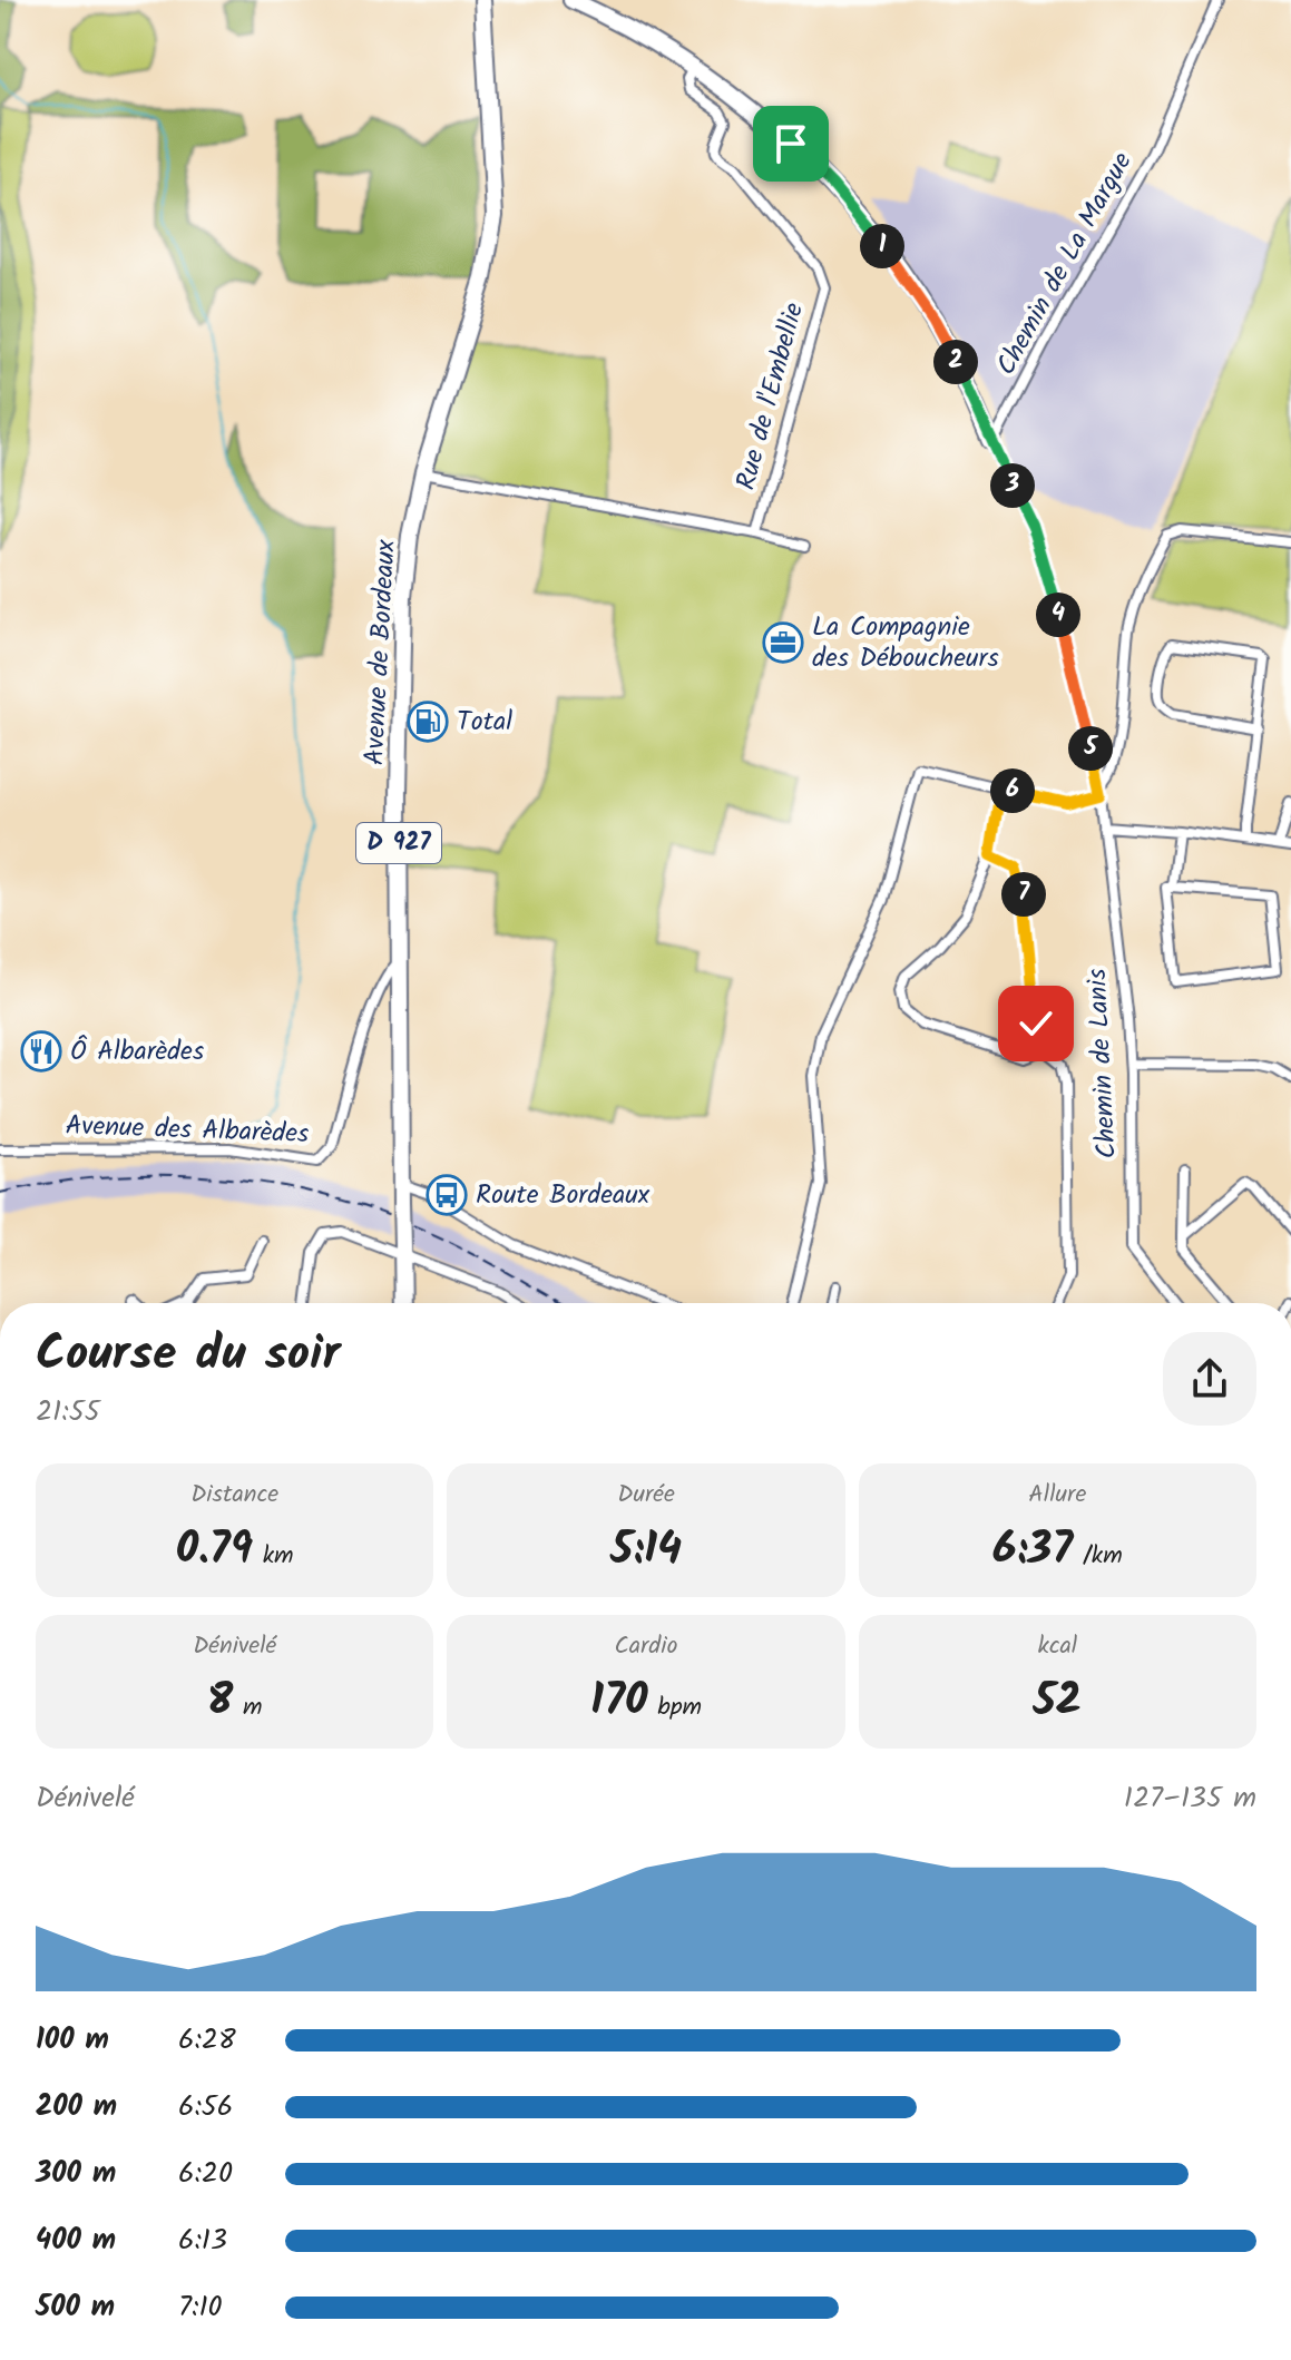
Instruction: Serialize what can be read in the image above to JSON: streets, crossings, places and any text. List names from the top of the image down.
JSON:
{
  "streets": {
    "main road": ["Avenue de Bordeaux", "D 927"],
    "street": [
      "Chemin de La Margue",
      "Rue de l'Embellie",
      "Chemin de Lanis",
      "Avenue des Albarèdes"
    ]
  },
  "crossings": [
    ["Avenue de Bordeaux", "D 927"],
    ["Avenue de Bordeaux", "Avenue des Albarèdes"]
  ],
  "places": {
    "office": ["La Compagnie des Déboucheurs"],
    "fuel station": ["Total"],
    "restaurant": ["Ô Albarèdes"],
    "bus stop": ["Route Bordeaux"]
  },
  "page": {
    "pins": [
      "1",
      "2",
      "3",
      "4",
      "5",
      "6",
      "7"
    ],
    "heading": ["Course du soir", "21:55"],
    "stats": [
      ["Distance", "0.79 km"],
      ["Durée", "5:14"],
      ["Allure", "6:37 /km"],
      ["Dénivelé", "8 m"],
      ["Cardio", "170 bpm"],
      ["kcal", "52"]
    ],
    "chart": ["Dénivelé", "127–135 m"],
    "list": [
      {
        "name": "100 m",
        "note": "6:28"
      },
      {
        "name": "200 m",
        "note": "6:56"
      },
      {
        "name": "300 m",
        "note": "6:20"
      },
      {
        "name": "400 m",
        "note": "6:13"
      },
      {
        "name": "500 m",
        "note": "7:10"
      }
    ]
  }
}
